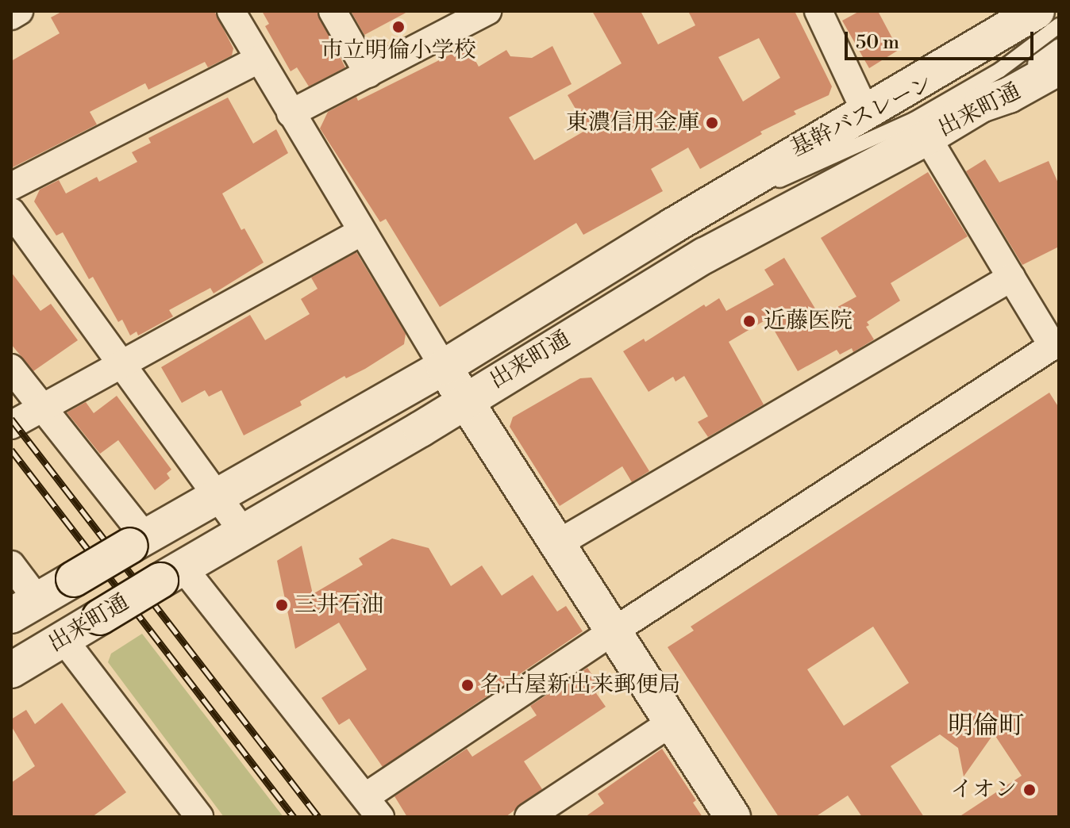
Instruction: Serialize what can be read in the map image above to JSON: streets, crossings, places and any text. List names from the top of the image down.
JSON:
{
  "streets": {
    "main road": ["出来町通"],
    "lane": ["基幹バスレーン"]
  },
  "crossings": [
    ["出来町通", "基幹バスレーン"]
  ],
  "districts": ["明倫町"],
  "places": [
    "市立明倫小学校",
    "東濃信用金庫",
    "近藤医院",
    "三井石油",
    "名古屋新出来郵便局",
    "イオン"
  ],
  "scale_bar": "50 m"
}
